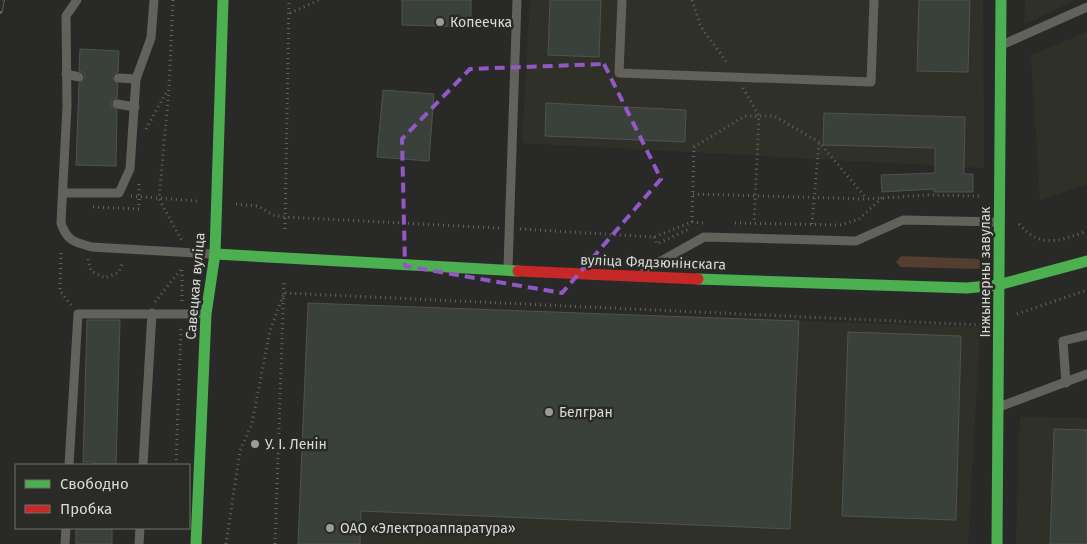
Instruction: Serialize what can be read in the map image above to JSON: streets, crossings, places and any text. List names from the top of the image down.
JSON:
{
  "streets": {
    "main road": ["вуліца Фядзюнінскага", "Інжынерны завулак", "Савецкая вуліца"]
  },
  "crossings": [
    ["вуліца Фядзюнінскага", "Інжынерны завулак"],
    ["вуліца Фядзюнінскага", "Савецкая вуліца"]
  ],
  "places": [
    "Копеечка",
    "Белгран",
    "У. І. Ленін",
    "ОАО «Электроаппаратура»"
  ],
  "legend": ["Свободно", "Пробка"]
}
